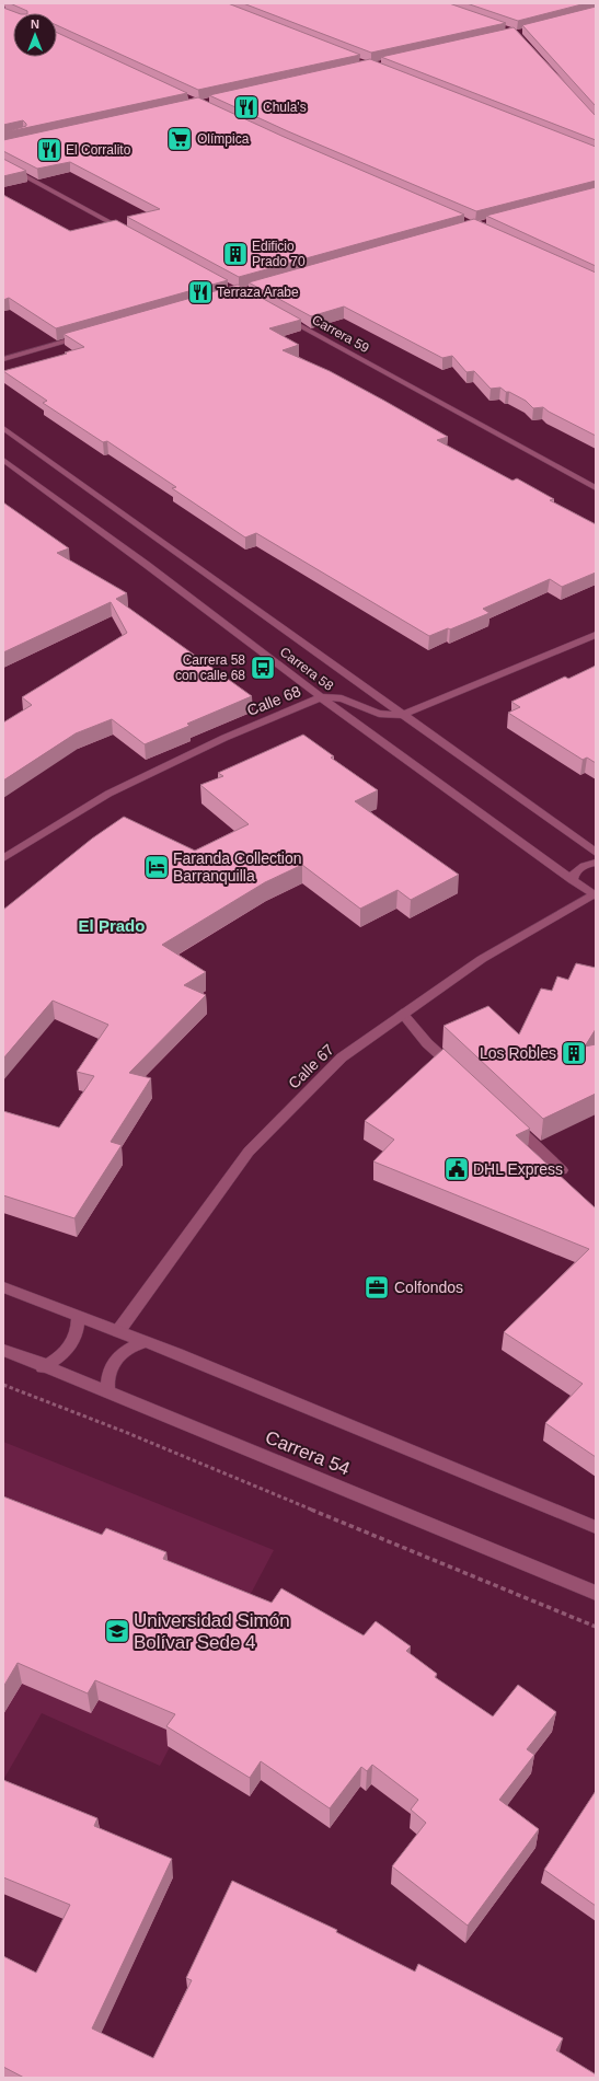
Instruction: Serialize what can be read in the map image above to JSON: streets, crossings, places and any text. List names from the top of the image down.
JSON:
{
  "streets": {
    "street": [
      "Carrera 59",
      "Carrera 58",
      "Calle 68",
      "Calle 67",
      "Carrera 54"
    ]
  },
  "crossings": [
    ["Carrera 58", "Calle 68"],
    ["Carrera 58", "Calle 67"]
  ],
  "districts": ["El Prado"],
  "places": {
    "restaurant": ["Chula's", "El Corralito", "Terraza Arabe"],
    "supermarket": ["Olímpica"],
    "building": ["Edificio Prado 70", "Los Robles"],
    "bus stop": ["Carrera 58 con calle 68"],
    "hotel": ["Faranda Collection Barranquilla"],
    "public building": ["DHL Express"],
    "office": ["Colfondos"],
    "school or university": ["Universidad Simón Bolívar Sede 4"]
  },
  "north": "top"
}
